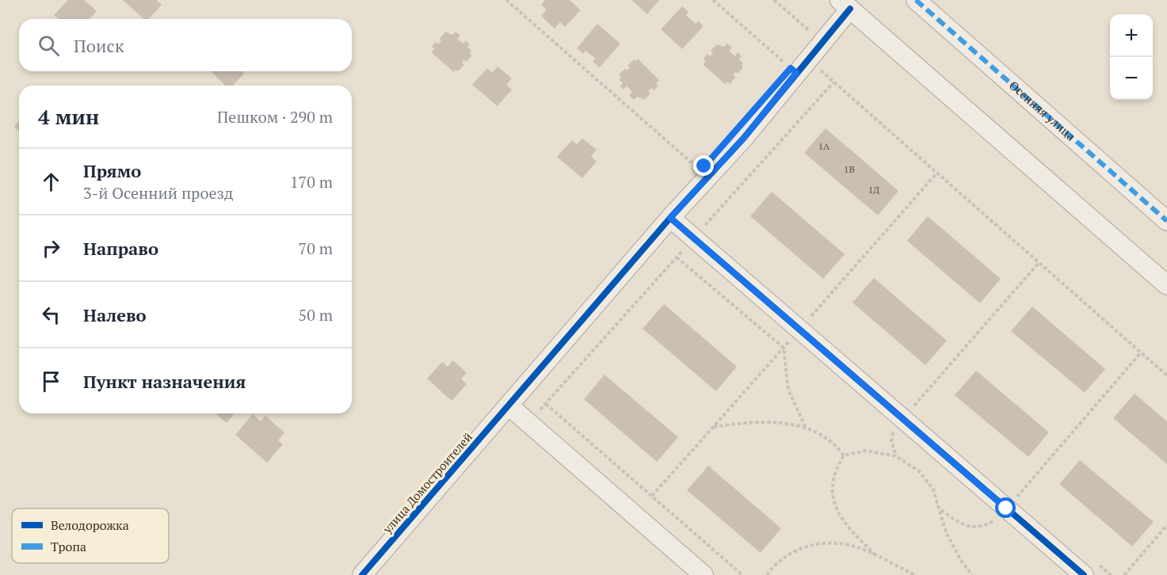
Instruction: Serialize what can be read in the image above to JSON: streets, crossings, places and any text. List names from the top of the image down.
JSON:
{
  "streets": {
    "street": ["Осенняя улица", "улица Домостроителей"]
  },
  "house_numbers": ["1А", "1В", "1Д"],
  "legend": ["Велодорожка", "Тропа"],
  "page": {
    "map_buttons": ["+", "−"],
    "search": "Поиск",
    "heading": ["4 мин", "Пешком · 290 m"],
    "list": [
      ["Прямо", "3-й Осенний проезд", "170 m"],
      ["Направо", "70 m"],
      ["Налево", "50 m"],
      "Пункт назначения"
    ]
  }
}
